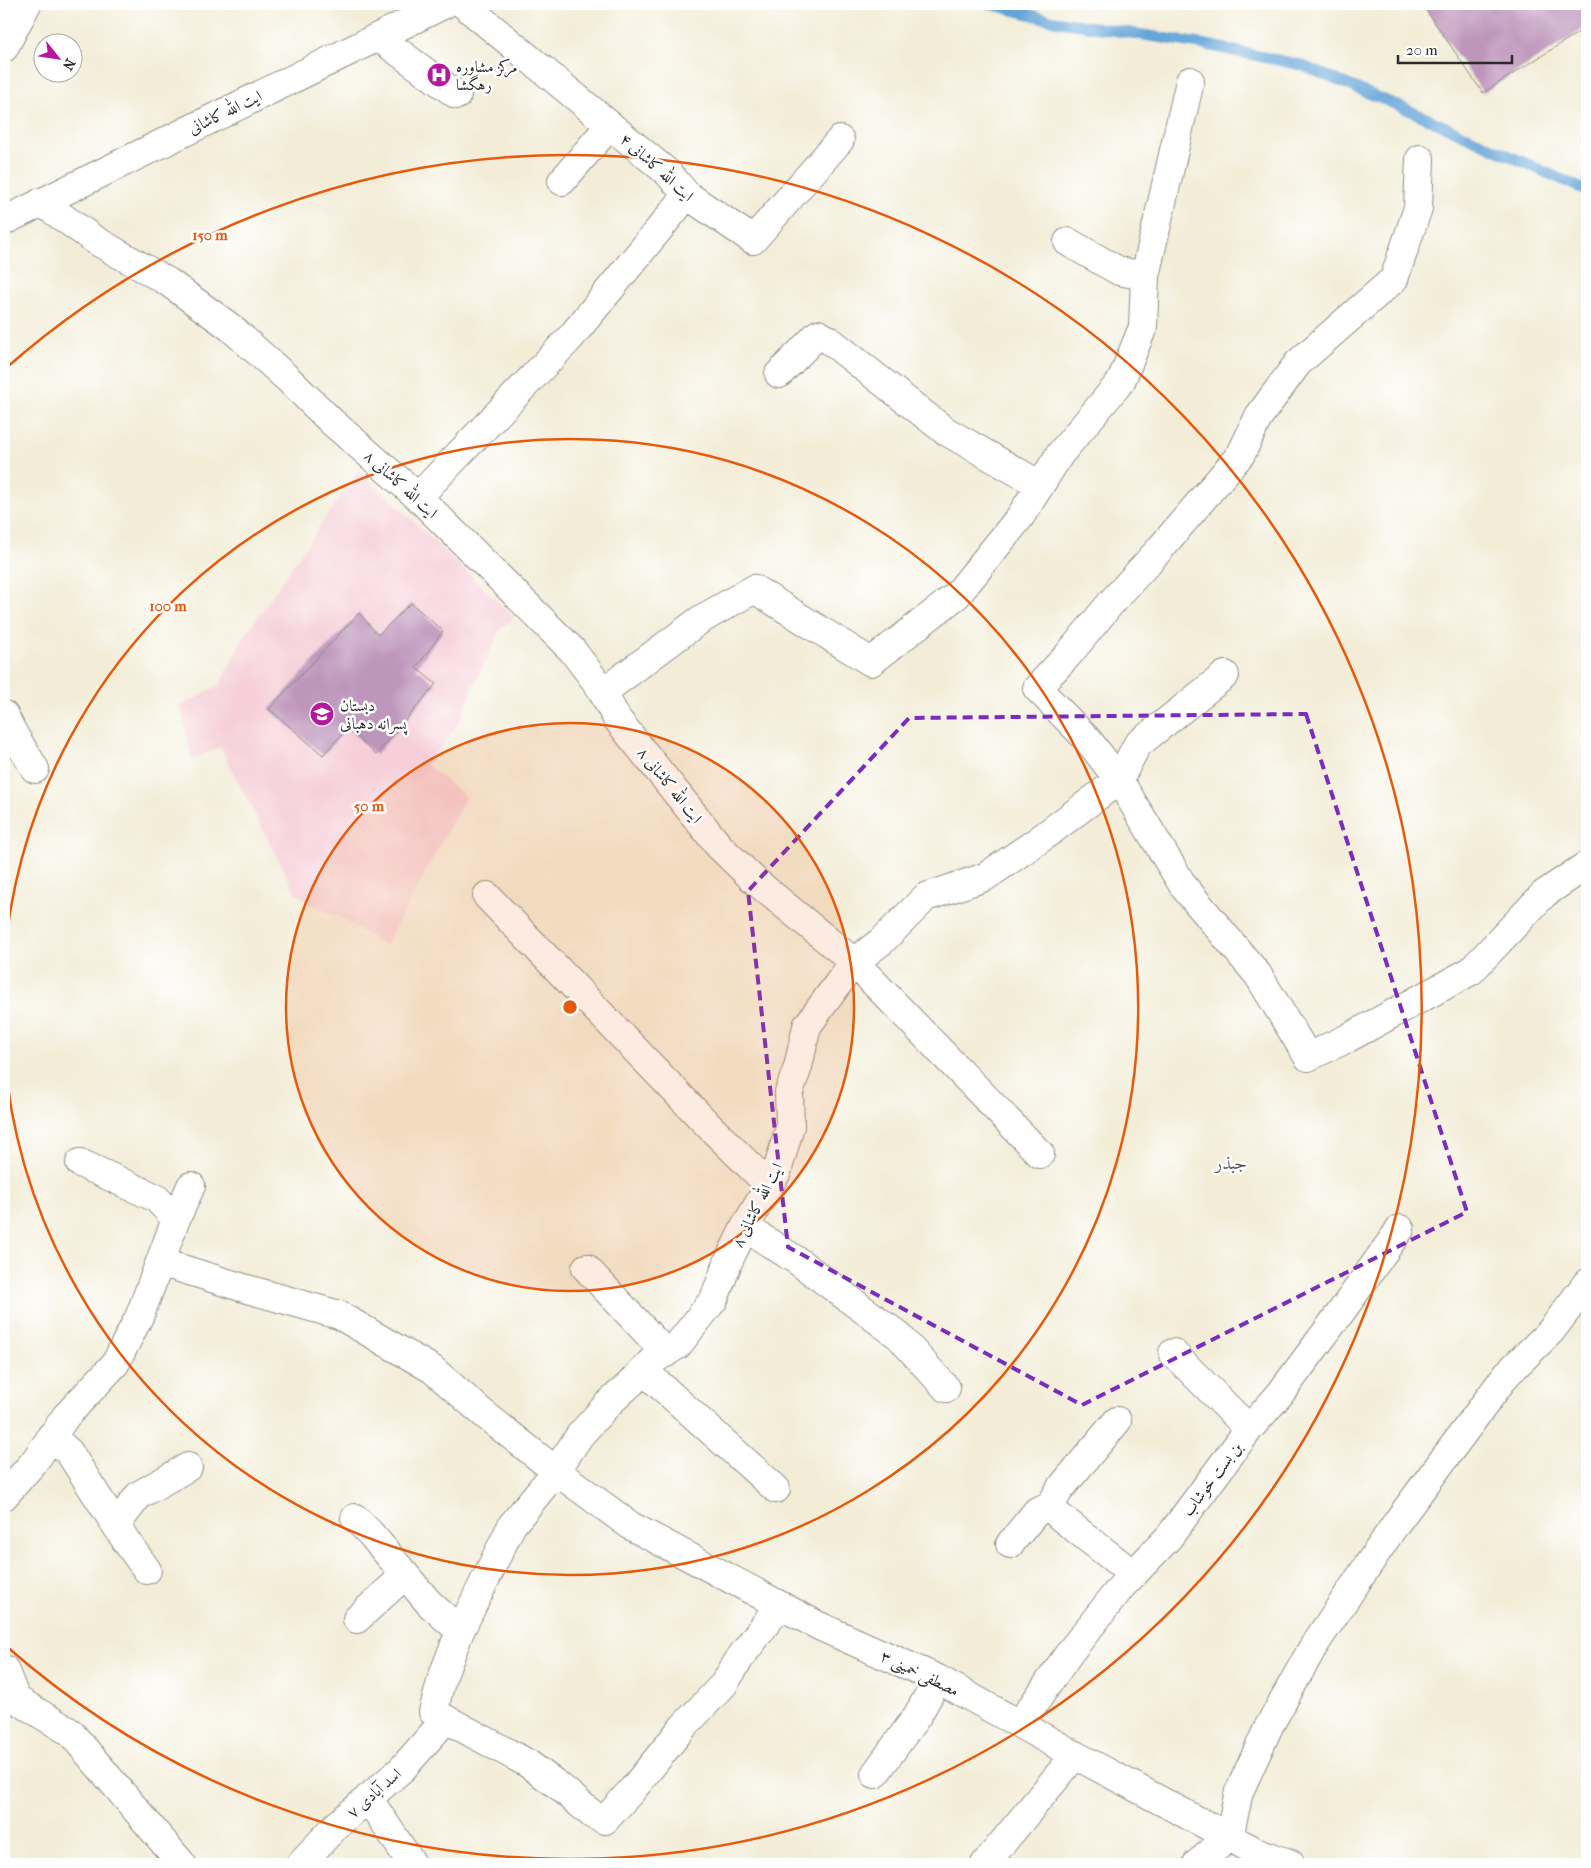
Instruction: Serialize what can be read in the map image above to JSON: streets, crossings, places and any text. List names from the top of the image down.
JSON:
{
  "streets": {
    "street": [
      "ایت الله کاشانی",
      "ایت الله کاشانی ۴",
      "ایت الله کاشانی ۸",
      "بن بست خوشاب",
      "مصطفی خمینی ۳",
      "اسد آبادی ۷"
    ]
  },
  "crossings": [
    ["ایت الله کاشانی", "ایت الله کاشانی ۸"],
    ["ایت الله کاشانی ۸", "مصطفی خمینی ۳"],
    ["ایت الله کاشانی ۸", "اسد آبادی ۷"],
    ["بن بست خوشاب", "مصطفی خمینی ۳"]
  ],
  "districts": ["جبذر"],
  "places": {
    "hospital": ["مرکز مشاوره رهگشا"],
    "school or university": ["دبستان پسرانه دهبانی"]
  },
  "scale_bar": "20 m",
  "north": "bottom right",
  "rings": ["150 m", "100 m", "50 m"]
}
